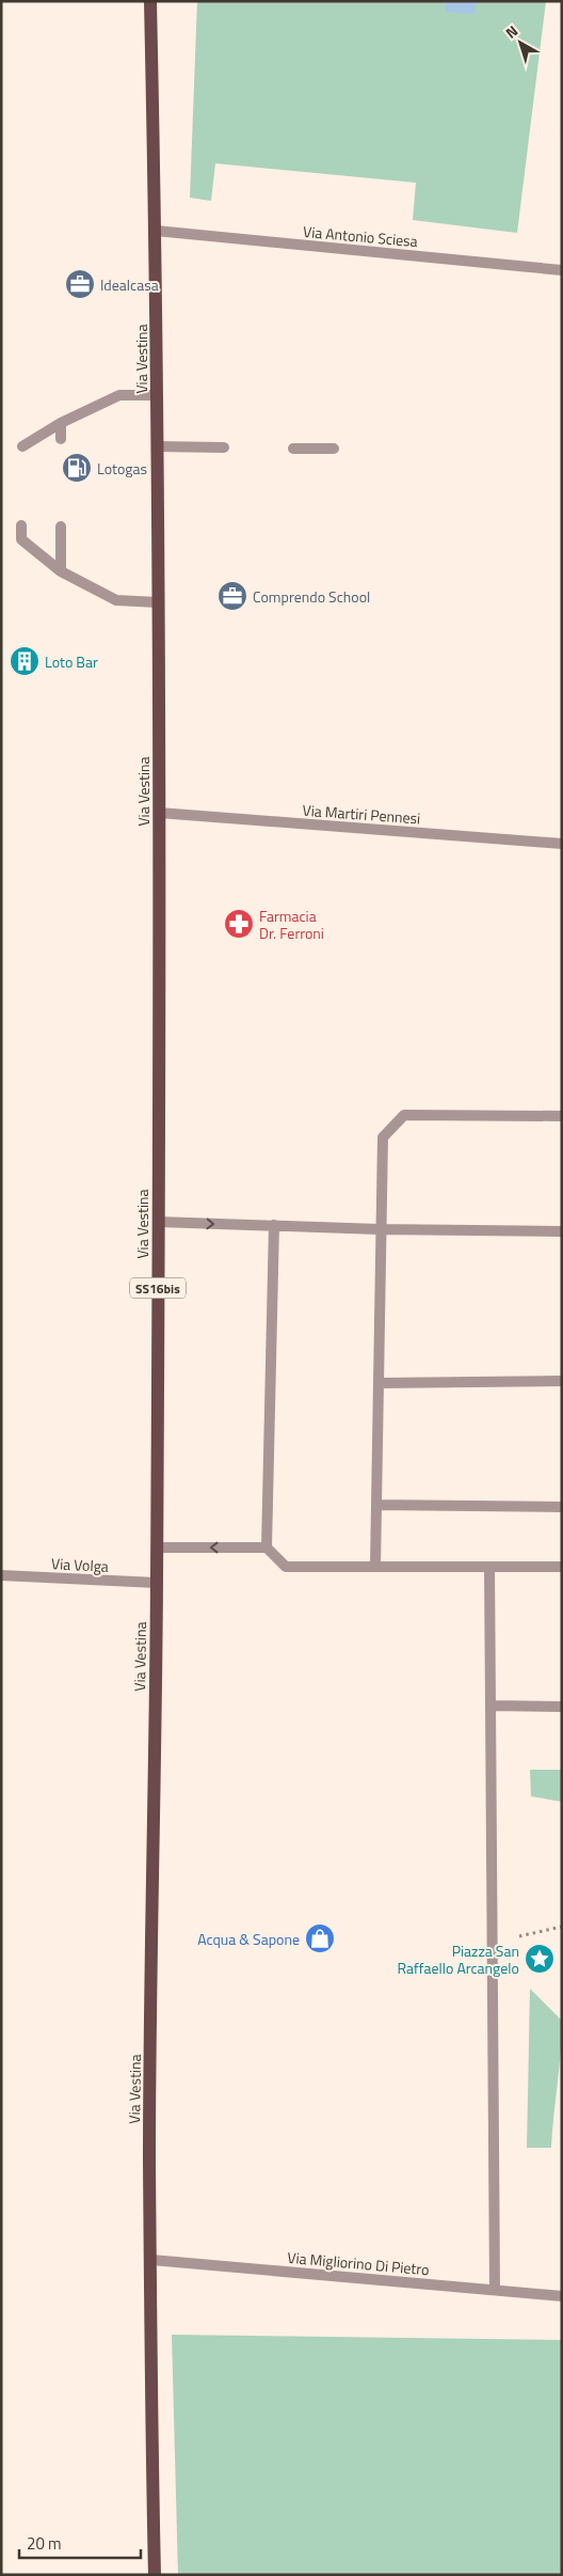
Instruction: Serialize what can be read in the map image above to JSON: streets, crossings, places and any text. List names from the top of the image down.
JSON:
{
  "streets": {
    "main road": ["Via Vestina", "SS16bis"],
    "street": [
      "Via Antonio Sciesa",
      "Via Martiri Pennesi",
      "Via Volga",
      "Via Migliorino Di Pietro"
    ]
  },
  "crossings": [
    ["Via Antonio Sciesa", "Via Vestina"],
    ["Via Vestina", "Via Martiri Pennesi"],
    ["Via Vestina", "Via Volga"],
    ["Via Vestina", "Via Migliorino Di Pietro"]
  ],
  "places": {
    "office": ["Idealcasa", "Comprendo School"],
    "fuel station": ["Lotogas"],
    "building": ["Loto Bar"],
    "pharmacy": ["Farmacia Dr. Ferroni"],
    "shop": ["Acqua & Sapone"],
    "place": ["Piazza San Raffaello Arcangelo"]
  },
  "scale_bar": "20 m",
  "north": "top left"
}
